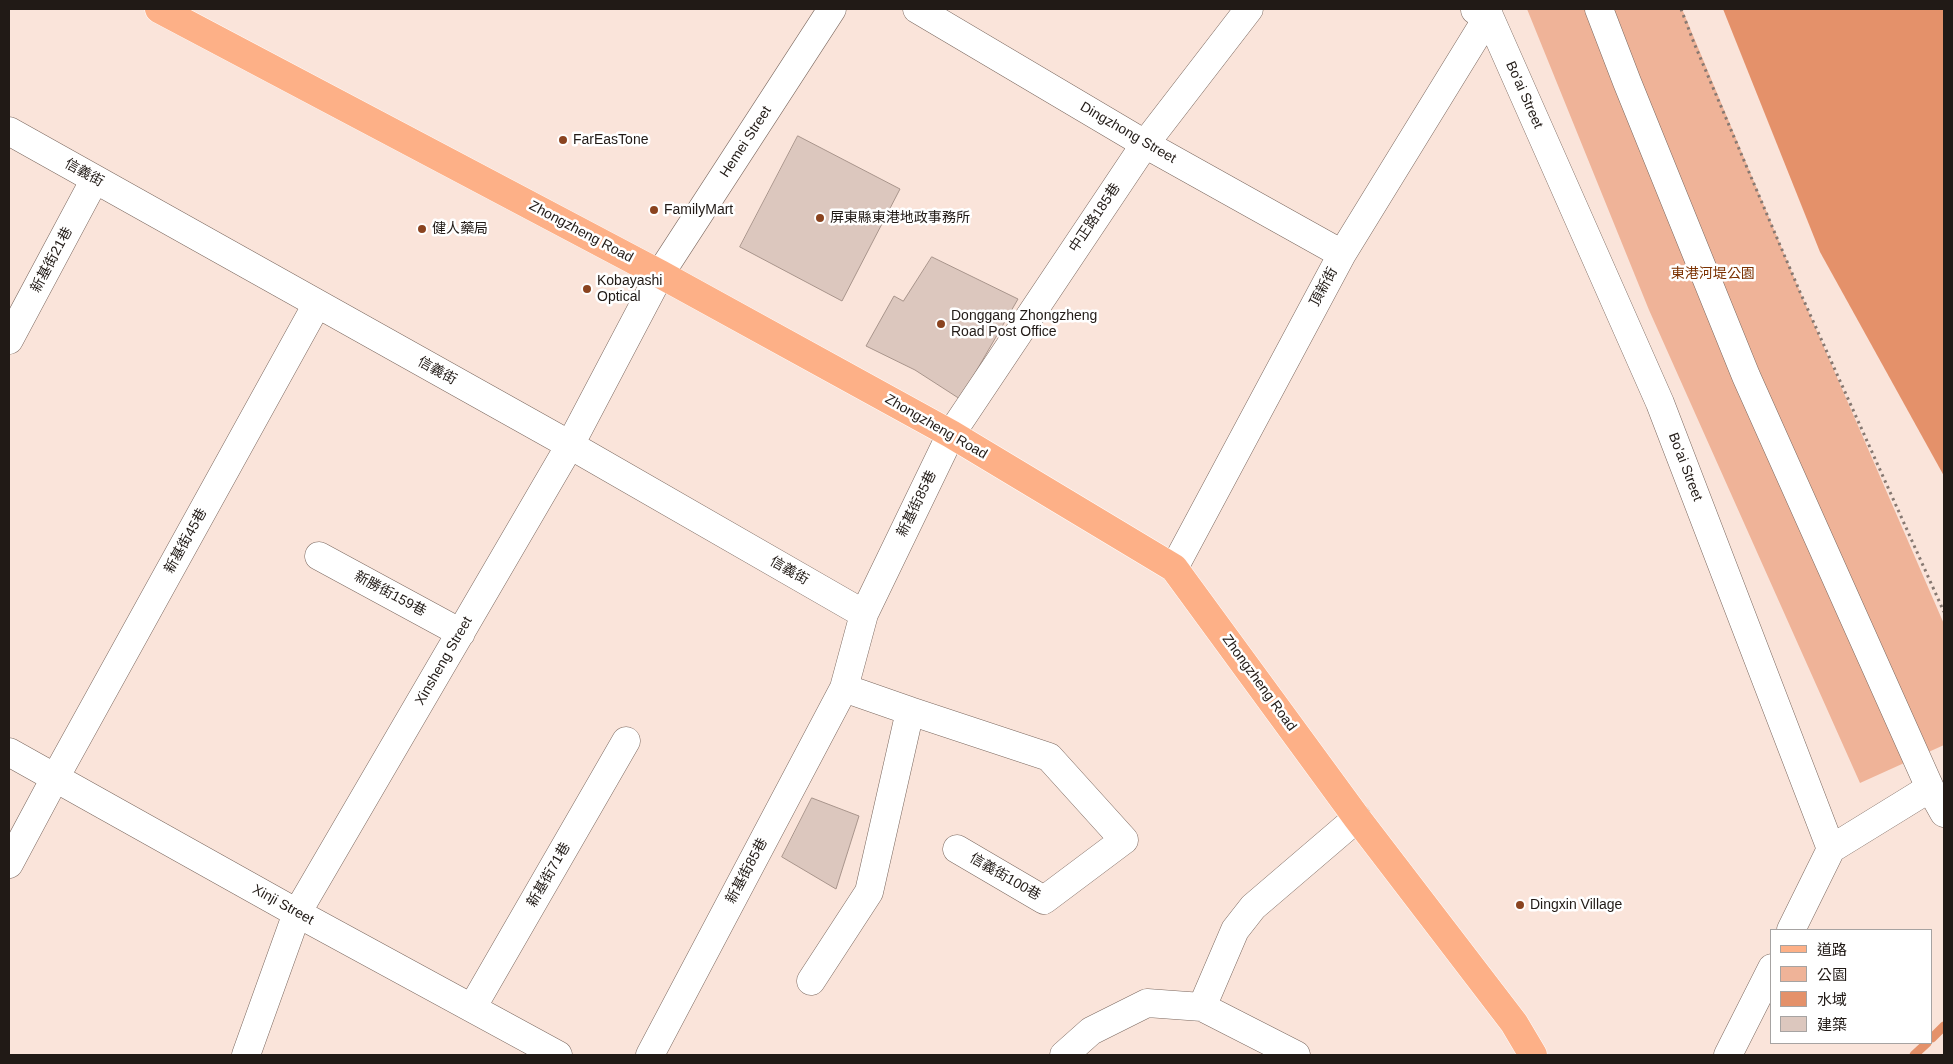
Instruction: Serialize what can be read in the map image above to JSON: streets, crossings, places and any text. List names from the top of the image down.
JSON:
{
  "streets": {
    "main road": ["Zhongzheng Road"],
    "street": [
      "Bo'ai Street",
      "Dingzhong Street",
      "Hemei Street",
      "信義街",
      "中正路185巷",
      "新基街21巷",
      "頂新街",
      "新基街85巷",
      "新基街45巷",
      "新勝街159巷",
      "Xinsheng Street",
      "新基街71巷",
      "信義街100巷",
      "Xinji Street"
    ]
  },
  "crossings": [
    ["Bo'ai Street", "頂新街"],
    ["Dingzhong Street", "中正路185巷"],
    ["Dingzhong Street", "頂新街"],
    ["Hemei Street", "Zhongzheng Road"],
    ["Hemei Street", "Xinsheng Street"],
    ["信義街", "新基街21巷"],
    ["信義街", "新基街85巷"],
    ["信義街", "新基街45巷"],
    ["信義街", "Xinsheng Street"],
    ["中正路185巷", "Zhongzheng Road"],
    ["中正路185巷", "新基街85巷"],
    ["Zhongzheng Road", "頂新街"],
    ["Zhongzheng Road", "新基街85巷"],
    ["Zhongzheng Road", "Xinsheng Street"],
    ["新基街45巷", "Xinji Street"],
    ["新勝街159巷", "Xinsheng Street"],
    ["Xinsheng Street", "Xinji Street"],
    ["新基街71巷", "Xinji Street"]
  ],
  "parks": ["東港河堤公園"],
  "places": [
    "FarEasTone",
    "FamilyMart",
    "屏東縣東港地政事務所",
    "健人藥局",
    "Kobayashi Optical",
    "Donggang Zhongzheng Road Post Office",
    "Dingxin Village"
  ],
  "legend": [
    "道路",
    "公園",
    "水域",
    "建築"
  ]
}
